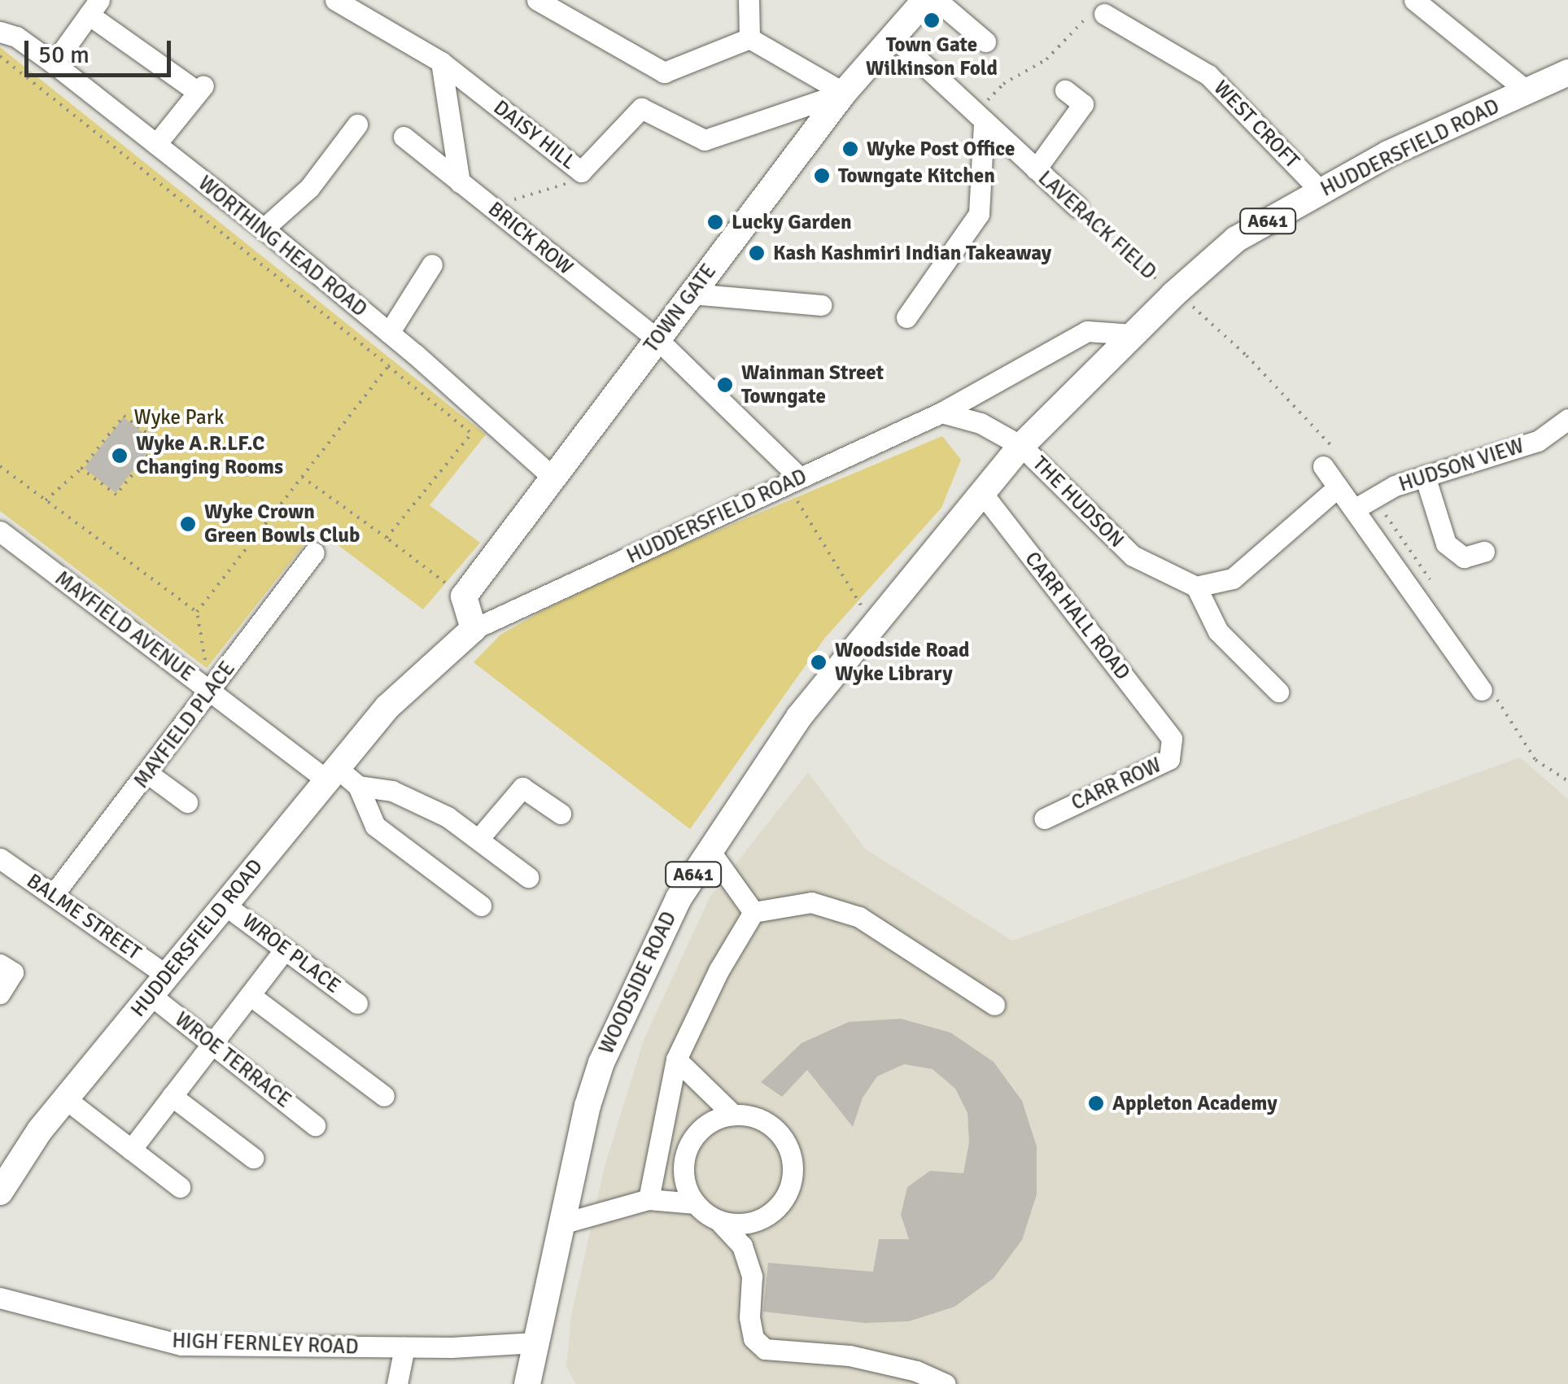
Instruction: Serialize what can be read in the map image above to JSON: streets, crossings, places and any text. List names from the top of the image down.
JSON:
{
  "streets": {
    "main road": [
      "HUDDERSFIELD ROAD",
      "A641",
      "TOWN GATE",
      "WOODSIDE ROAD"
    ],
    "street": [
      "WEST CROFT",
      "DAISY HILL",
      "LAVERACK FIELD",
      "BRICK ROW",
      "WORTHING HEAD ROAD",
      "HUDSON VIEW",
      "THE HUDSON",
      "CARR HALL ROAD",
      "MAYFIELD AVENUE",
      "MAYFIELD PLACE",
      "CARR ROW",
      "BALME STREET",
      "WROE PLACE",
      "WROE TERRACE",
      "HIGH FERNLEY ROAD"
    ]
  },
  "crossings": [
    ["WEST CROFT", "HUDDERSFIELD ROAD"],
    ["DAISY HILL", "TOWN GATE"],
    ["HUDDERSFIELD ROAD", "LAVERACK FIELD"],
    ["HUDDERSFIELD ROAD", "BRICK ROW"],
    ["HUDDERSFIELD ROAD", "THE HUDSON"],
    ["HUDDERSFIELD ROAD", "MAYFIELD AVENUE"],
    ["HUDDERSFIELD ROAD", "BALME STREET"],
    ["HUDDERSFIELD ROAD", "WROE PLACE"],
    ["HUDDERSFIELD ROAD", "WOODSIDE ROAD"],
    ["HUDDERSFIELD ROAD", "WROE TERRACE"],
    ["LAVERACK FIELD", "TOWN GATE"],
    ["BRICK ROW", "TOWN GATE"],
    ["WORTHING HEAD ROAD", "TOWN GATE"],
    ["THE HUDSON", "WOODSIDE ROAD"],
    ["CARR HALL ROAD", "CARR ROW"],
    ["CARR HALL ROAD", "WOODSIDE ROAD"],
    ["MAYFIELD AVENUE", "MAYFIELD PLACE"],
    ["MAYFIELD PLACE", "BALME STREET"],
    ["BALME STREET", "WROE TERRACE"],
    ["WOODSIDE ROAD", "HIGH FERNLEY ROAD"]
  ],
  "parks": ["Wyke Park"],
  "places": [
    "Town Gate Wilkinson Fold",
    "Wyke Post Office",
    "Towngate Kitchen",
    "Lucky Garden",
    "Kash Kashmiri Indian Takeaway",
    "Wainman Street Towngate",
    "Wyke A.R.LF.C Changing Rooms",
    "Wyke Crown Green Bowls Club",
    "Woodside Road Wyke Library",
    "Appleton Academy"
  ],
  "scale_bar": "50 m"
}
